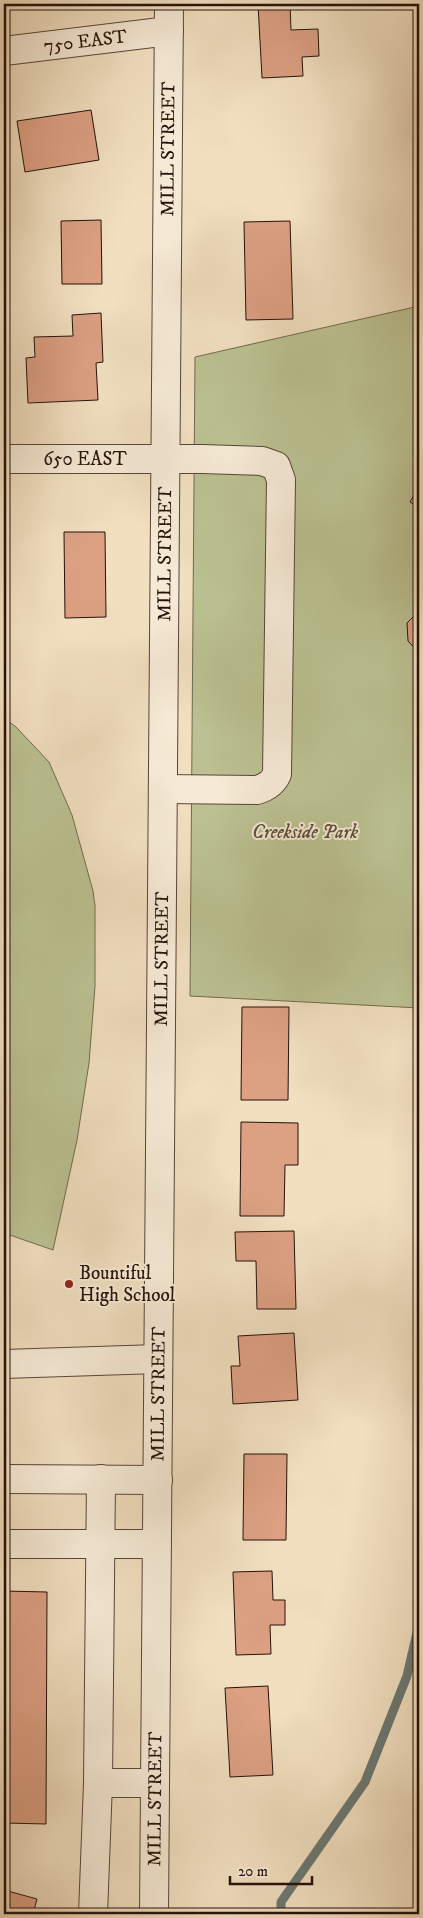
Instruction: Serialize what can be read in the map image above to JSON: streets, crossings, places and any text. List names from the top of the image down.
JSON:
{
  "streets": {
    "street": ["750 EAST", "MILL STREET", "650 EAST"]
  },
  "crossings": [
    ["750 EAST", "MILL STREET"],
    ["MILL STREET", "650 EAST"]
  ],
  "parks": ["Creekside Park"],
  "places": ["Bountiful High School"],
  "scale_bar": "20 m"
}
